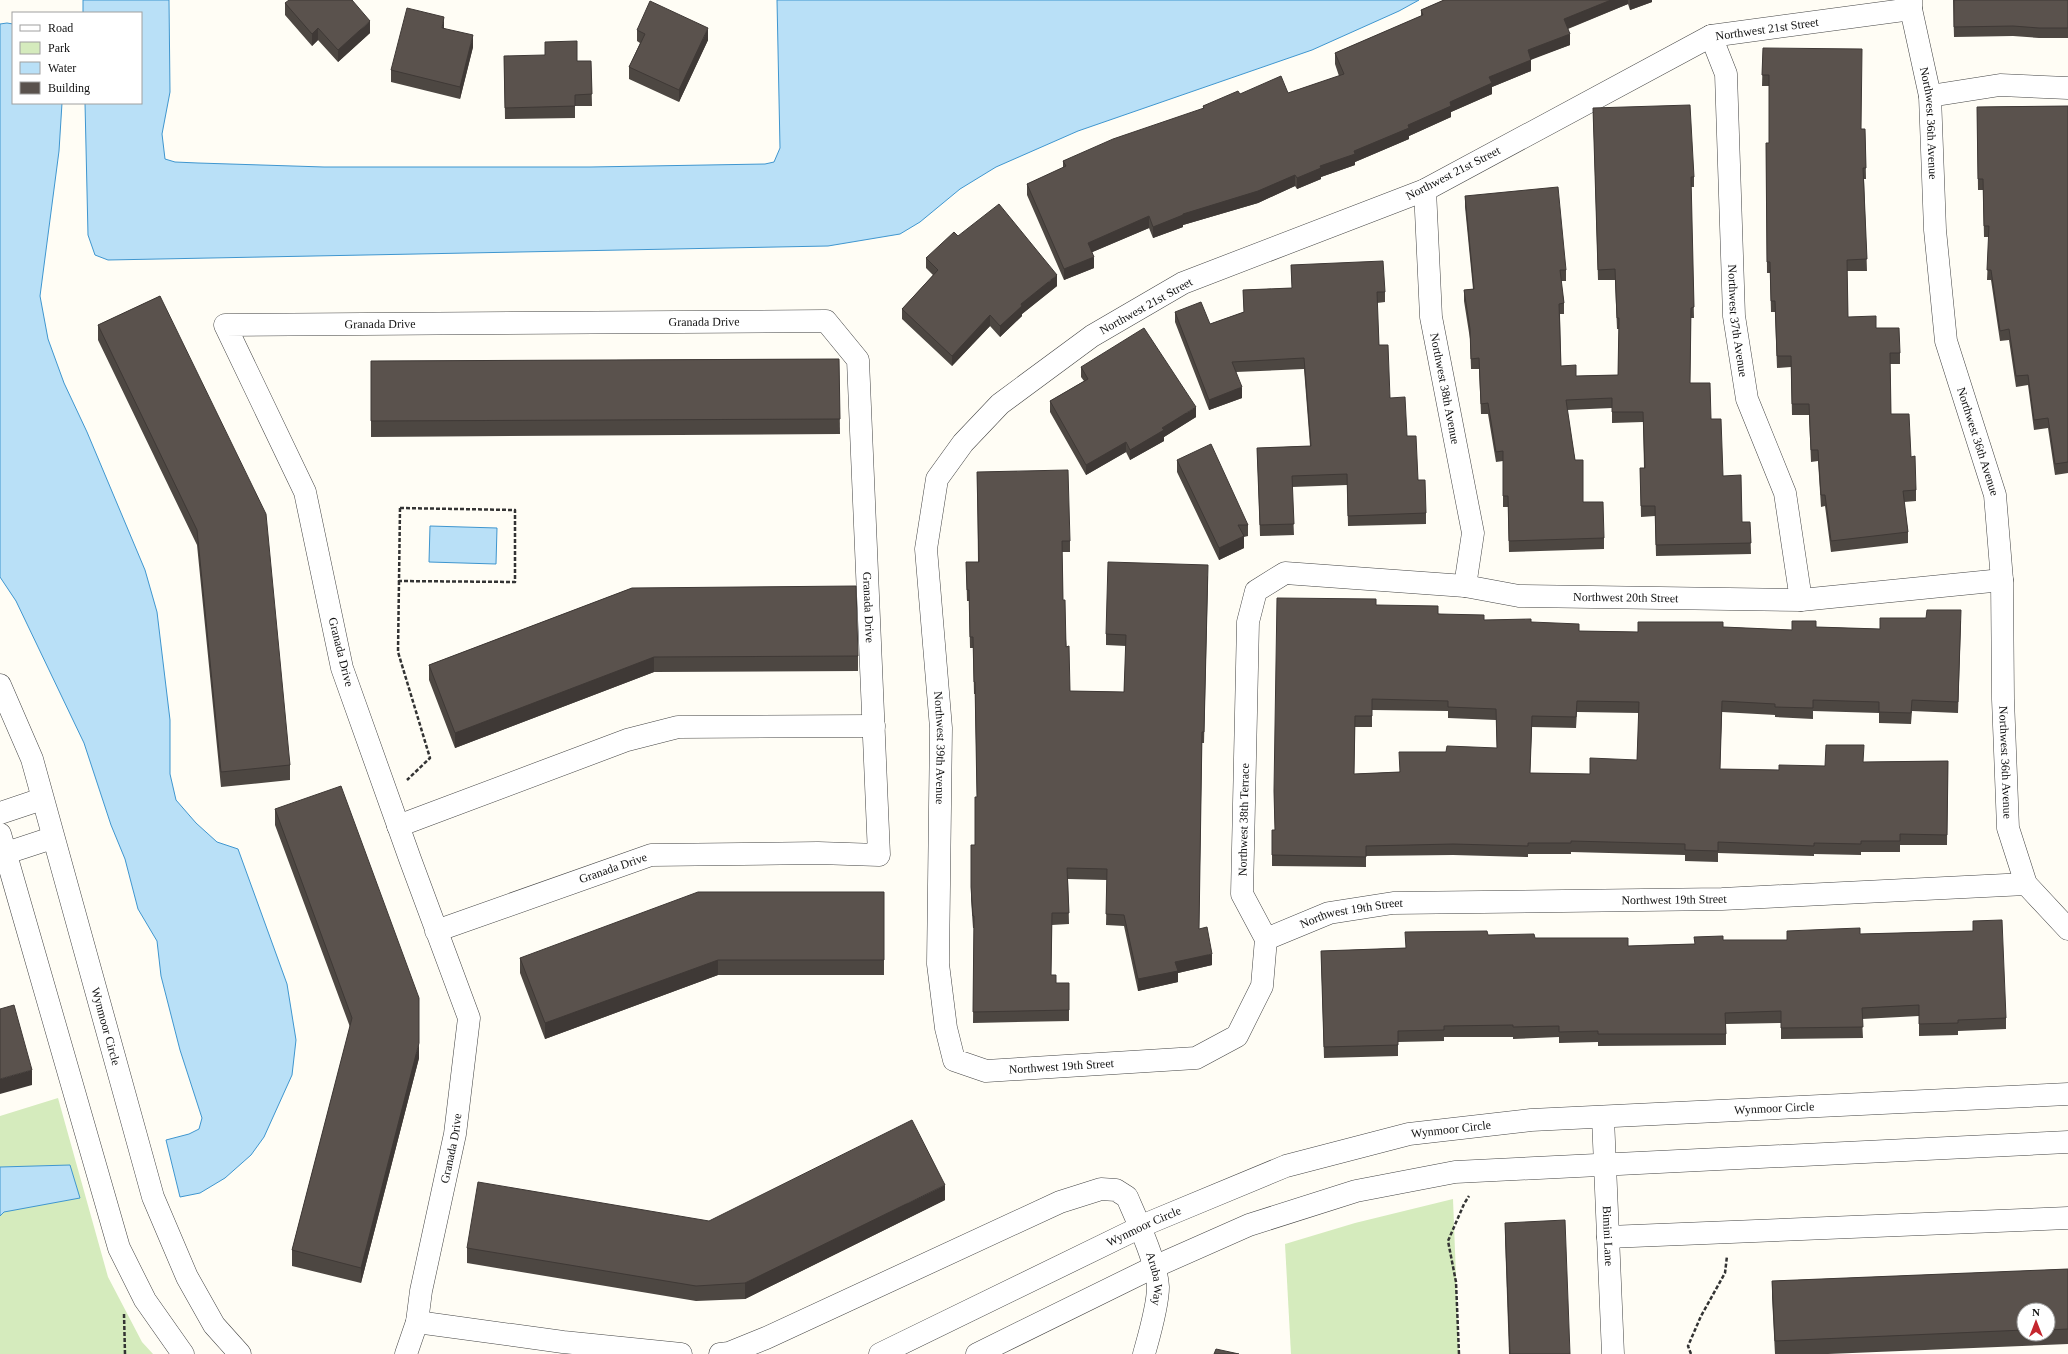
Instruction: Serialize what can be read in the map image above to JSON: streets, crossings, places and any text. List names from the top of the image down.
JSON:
{
  "streets": {
    "street": [
      "Northwest 21st Street",
      "Northwest 36th Avenue",
      "Northwest 37th Avenue",
      "Granada Drive",
      "Northwest 38th Avenue",
      "Northwest 20th Street",
      "Northwest 39th Avenue",
      "Northwest 38th Terrace",
      "Northwest 19th Street",
      "Wynmoor Circle",
      "Bimini Lane",
      "Aruba Way"
    ]
  },
  "crossings": [
    ["Northwest 21st Street", "Northwest 36th Avenue"],
    ["Northwest 21st Street", "Northwest 37th Avenue"],
    ["Northwest 21st Street", "Northwest 38th Avenue"],
    ["Northwest 21st Street", "Northwest 39th Avenue"],
    ["Northwest 36th Avenue", "Northwest 20th Street"],
    ["Northwest 36th Avenue", "Northwest 19th Street"],
    ["Northwest 37th Avenue", "Northwest 20th Street"],
    ["Northwest 38th Avenue", "Northwest 20th Street"],
    ["Northwest 20th Street", "Northwest 38th Terrace"],
    ["Northwest 39th Avenue", "Northwest 19th Street"],
    ["Northwest 38th Terrace", "Northwest 19th Street"],
    ["Wynmoor Circle", "Bimini Lane"],
    ["Wynmoor Circle", "Aruba Way"]
  ],
  "legend": [
    "Road",
    "Park",
    "Water",
    "Building"
  ],
  "north": "top"
}
